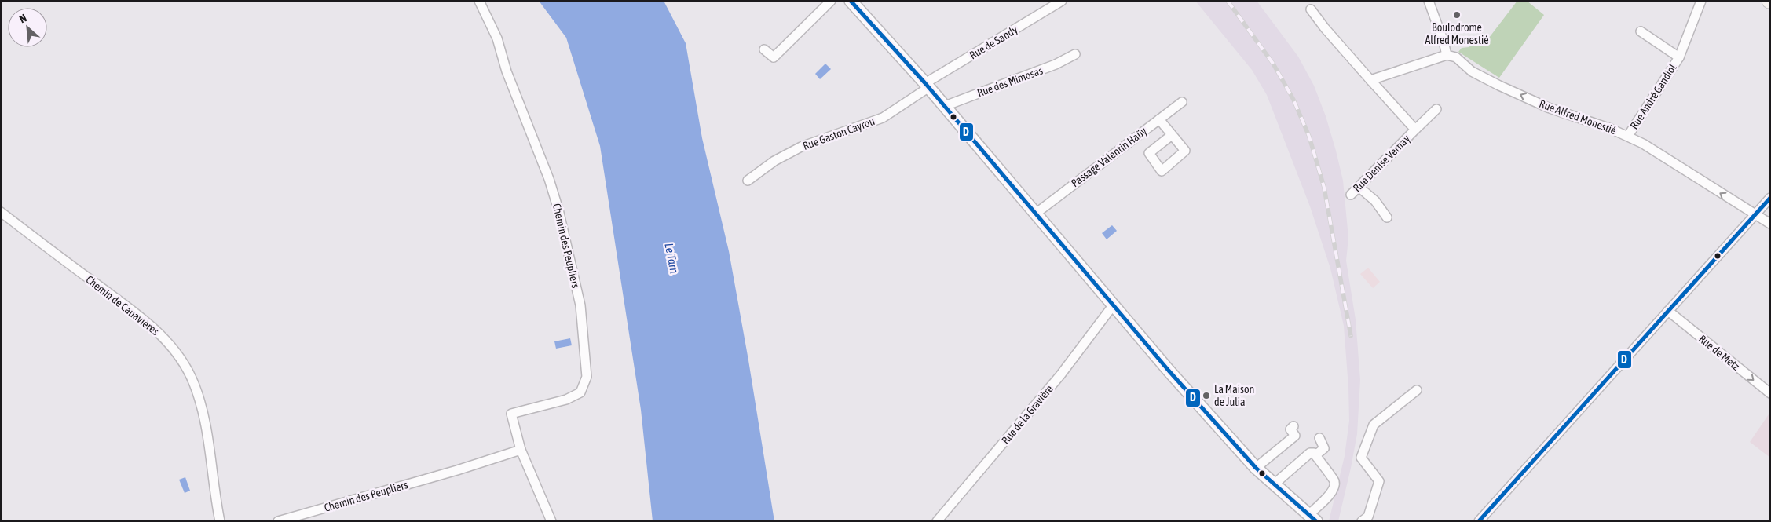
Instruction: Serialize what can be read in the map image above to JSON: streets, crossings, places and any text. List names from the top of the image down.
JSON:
{
  "streets": {
    "street": [
      "Rue de Sandy",
      "Rue des Mimosas",
      "Rue André Gandiol",
      "Rue Alfred Monestié",
      "Rue Gaston Cayrou",
      "Passage Valentin Haüy",
      "Rue Denise Vernay",
      "Chemin des Peupliers",
      "Chemin de Canavières",
      "Rue de Metz",
      "Rue de la Gravière"
    ]
  },
  "crossings": [
    ["Rue de Sandy", "Rue Gaston Cayrou"],
    ["Rue André Gandiol", "Rue Alfred Monestié"]
  ],
  "one_way": ["Rue Alfred Monestié", "Rue de Metz"],
  "water": ["Le Tarn"],
  "places": ["Boulodrome Alfred Monestié", "La Maison de Julia"],
  "lines": ["transit line D"],
  "north": "top left"
}
